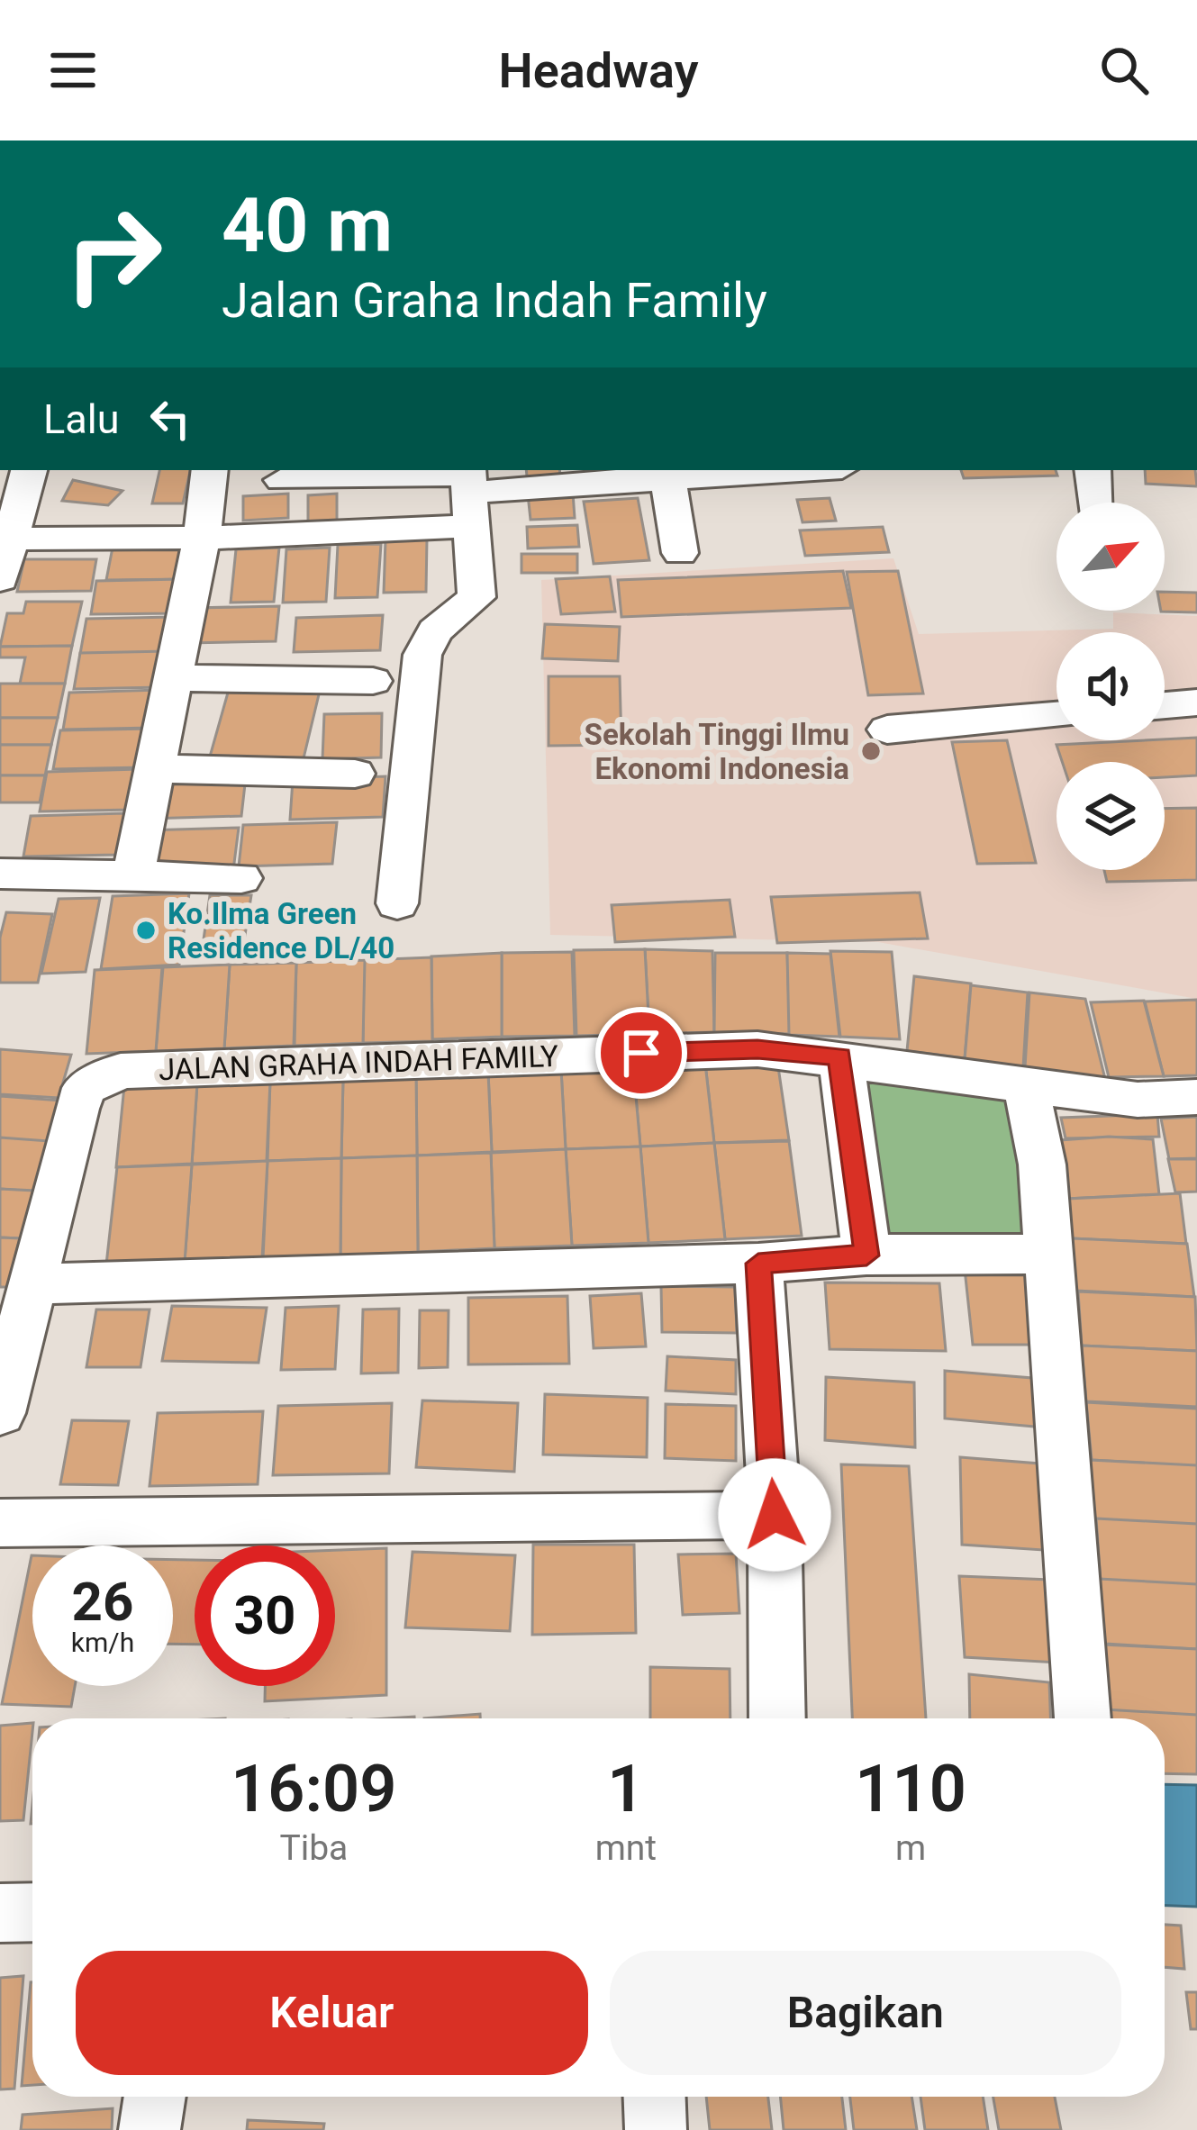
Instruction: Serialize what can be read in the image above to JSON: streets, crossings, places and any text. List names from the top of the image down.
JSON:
{
  "streets": {
    "street": ["JALAN GRAHA INDAH FAMILY"]
  },
  "places": ["Sekolah Tinggi Ilmu Ekonomi Indonesia", "Ko.Ilma Green Residence DL/40"],
  "north": "top right",
  "page": {
    "header": "Headway",
    "turn": ["40 m", "Jalan Graha Indah Family"],
    "then": "Lalu",
    "speed": "26 km/h",
    "limit": "30",
    "eta": [
      "16:09",
      "Tiba",
      "1",
      "mnt",
      "110",
      "m"
    ],
    "buttons": ["Keluar", "Bagikan"]
  }
}
